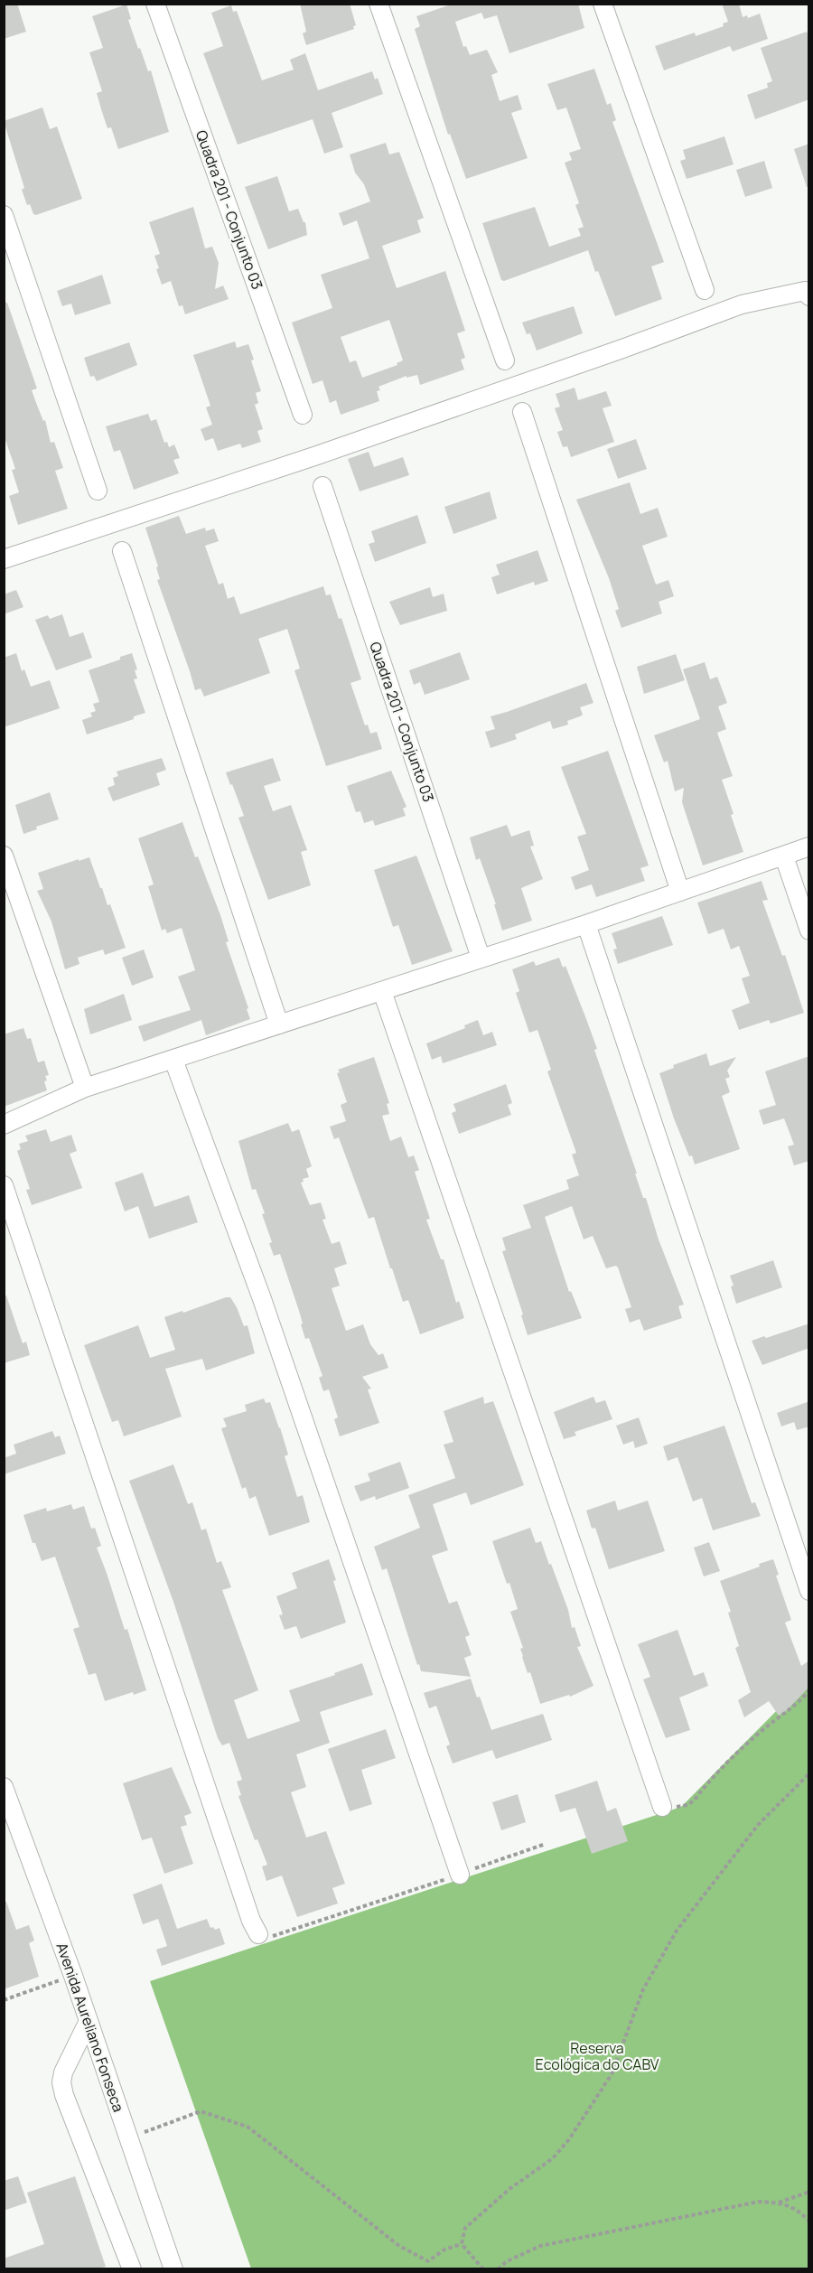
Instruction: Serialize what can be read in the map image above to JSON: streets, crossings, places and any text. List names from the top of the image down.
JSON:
{
  "streets": {
    "street": ["Quadra 201 - Conjunto 03", "Avenida Aureliano Fonseca"]
  },
  "parks": ["Reserva Ecológica do CABV"]
}
